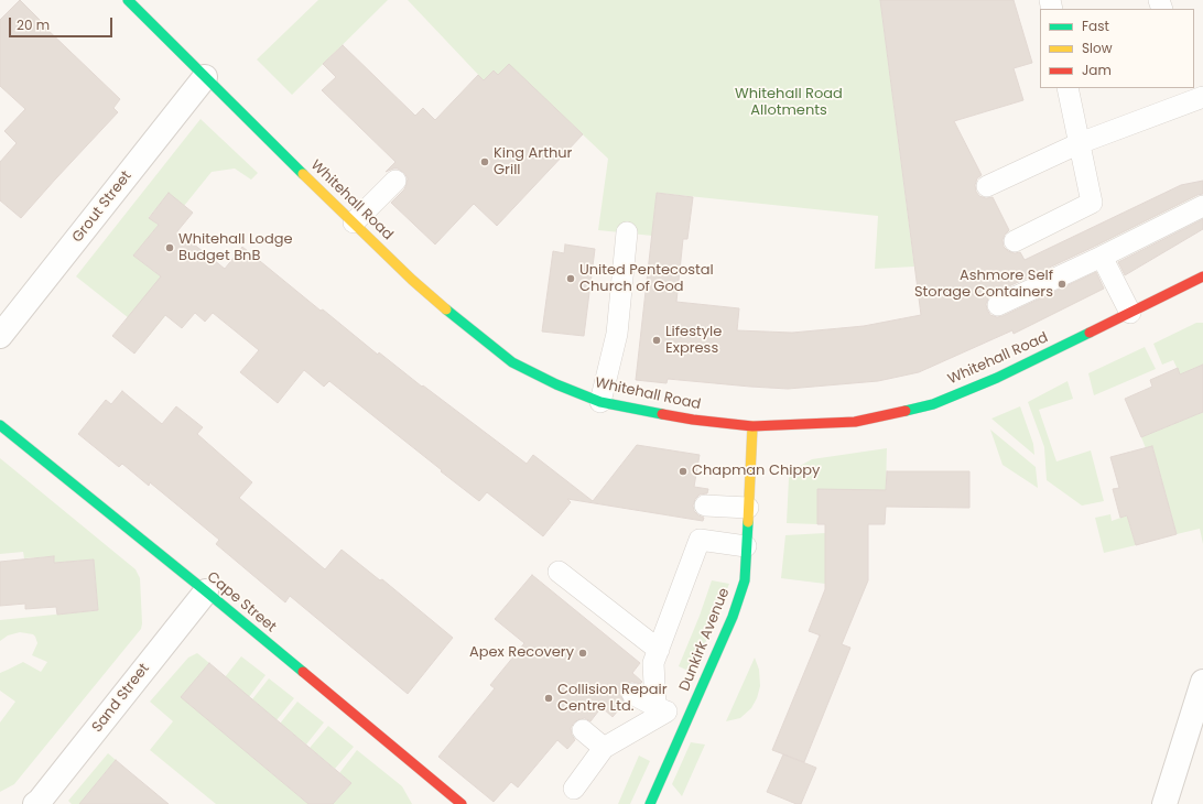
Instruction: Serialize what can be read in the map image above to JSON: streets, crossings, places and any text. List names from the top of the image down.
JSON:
{
  "streets": {
    "main road": ["Whitehall Road", "Cape Street", "Dunkirk Avenue"],
    "street": ["Grout Street", "Sand Street"]
  },
  "crossings": [
    ["Whitehall Road", "Grout Street"],
    ["Whitehall Road", "Dunkirk Avenue"],
    ["Cape Street", "Sand Street"]
  ],
  "parks": ["Whitehall Road Allotments"],
  "places": [
    "King Arthur Grill",
    "Whitehall Lodge Budget BnB",
    "United Pentecostal Church of God",
    "Ashmore Self Storage Containers",
    "Lifestyle Express",
    "Chapman Chippy",
    "Apex Recovery",
    "Collision Repair Centre Ltd."
  ],
  "legend": ["Fast", "Slow", "Jam"],
  "scale_bar": "20 m"
}
